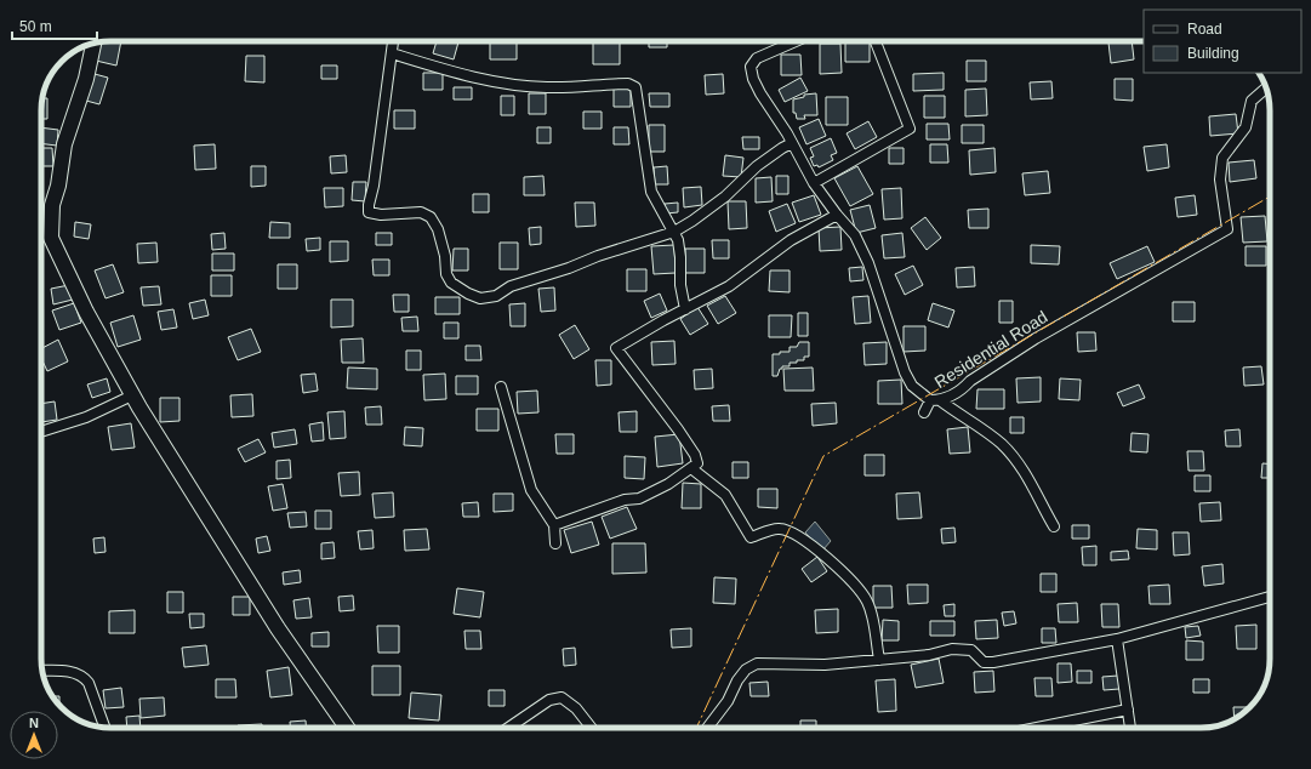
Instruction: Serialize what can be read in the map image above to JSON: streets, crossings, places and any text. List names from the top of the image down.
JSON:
{
  "streets": {
    "street": ["Residential Road"]
  },
  "legend": ["Road", "Building"],
  "scale_bar": "50 m",
  "north": "top"
}
